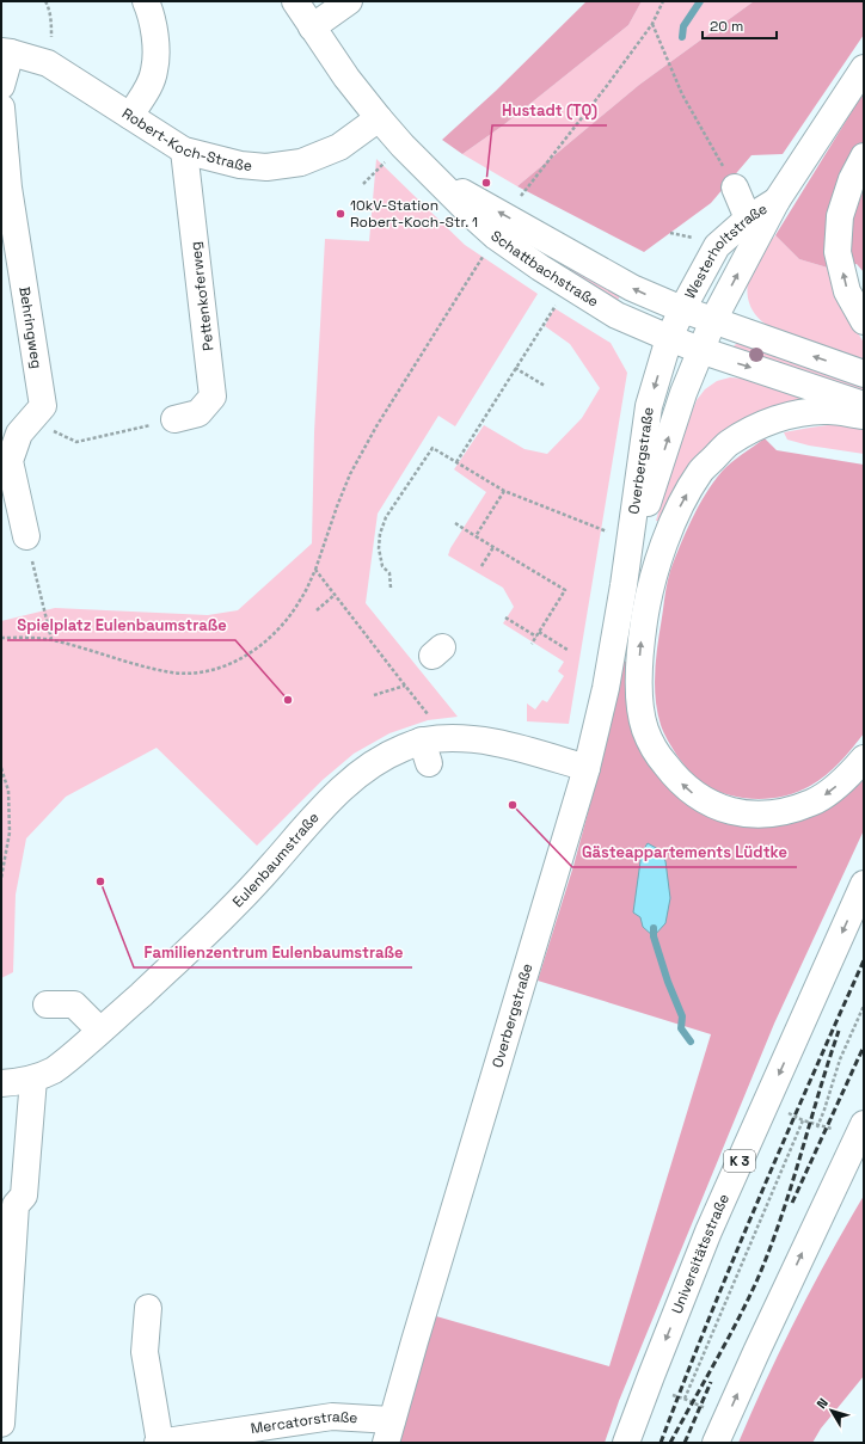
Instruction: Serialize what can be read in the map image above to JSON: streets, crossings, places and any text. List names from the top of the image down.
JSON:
{
  "streets": {
    "main road": [
      "Robert-Koch-Straße",
      "Westerholtstraße",
      "Schattbachstraße",
      "Pettenkoferweg",
      "Behringweg",
      "Overbergstraße",
      "Eulenbaumstraße",
      "K 3",
      "Universitätsstraße",
      "Mercatorstraße"
    ]
  },
  "crossings": [
    ["Robert-Koch-Straße", "Schattbachstraße"],
    ["Robert-Koch-Straße", "Pettenkoferweg"],
    ["Westerholtstraße", "Schattbachstraße"],
    ["Schattbachstraße", "Overbergstraße"],
    ["Overbergstraße", "Eulenbaumstraße"],
    ["Overbergstraße", "Mercatorstraße"]
  ],
  "places": [
    "Hustadt (TQ)",
    "10kV-Station Robert-Koch-Str. 1",
    "Spielplatz Eulenbaumstraße",
    "Gästeappartements Lüdtke",
    "Familienzentrum Eulenbaumstraße"
  ],
  "scale_bar": "20 m",
  "north": "top left"
}
